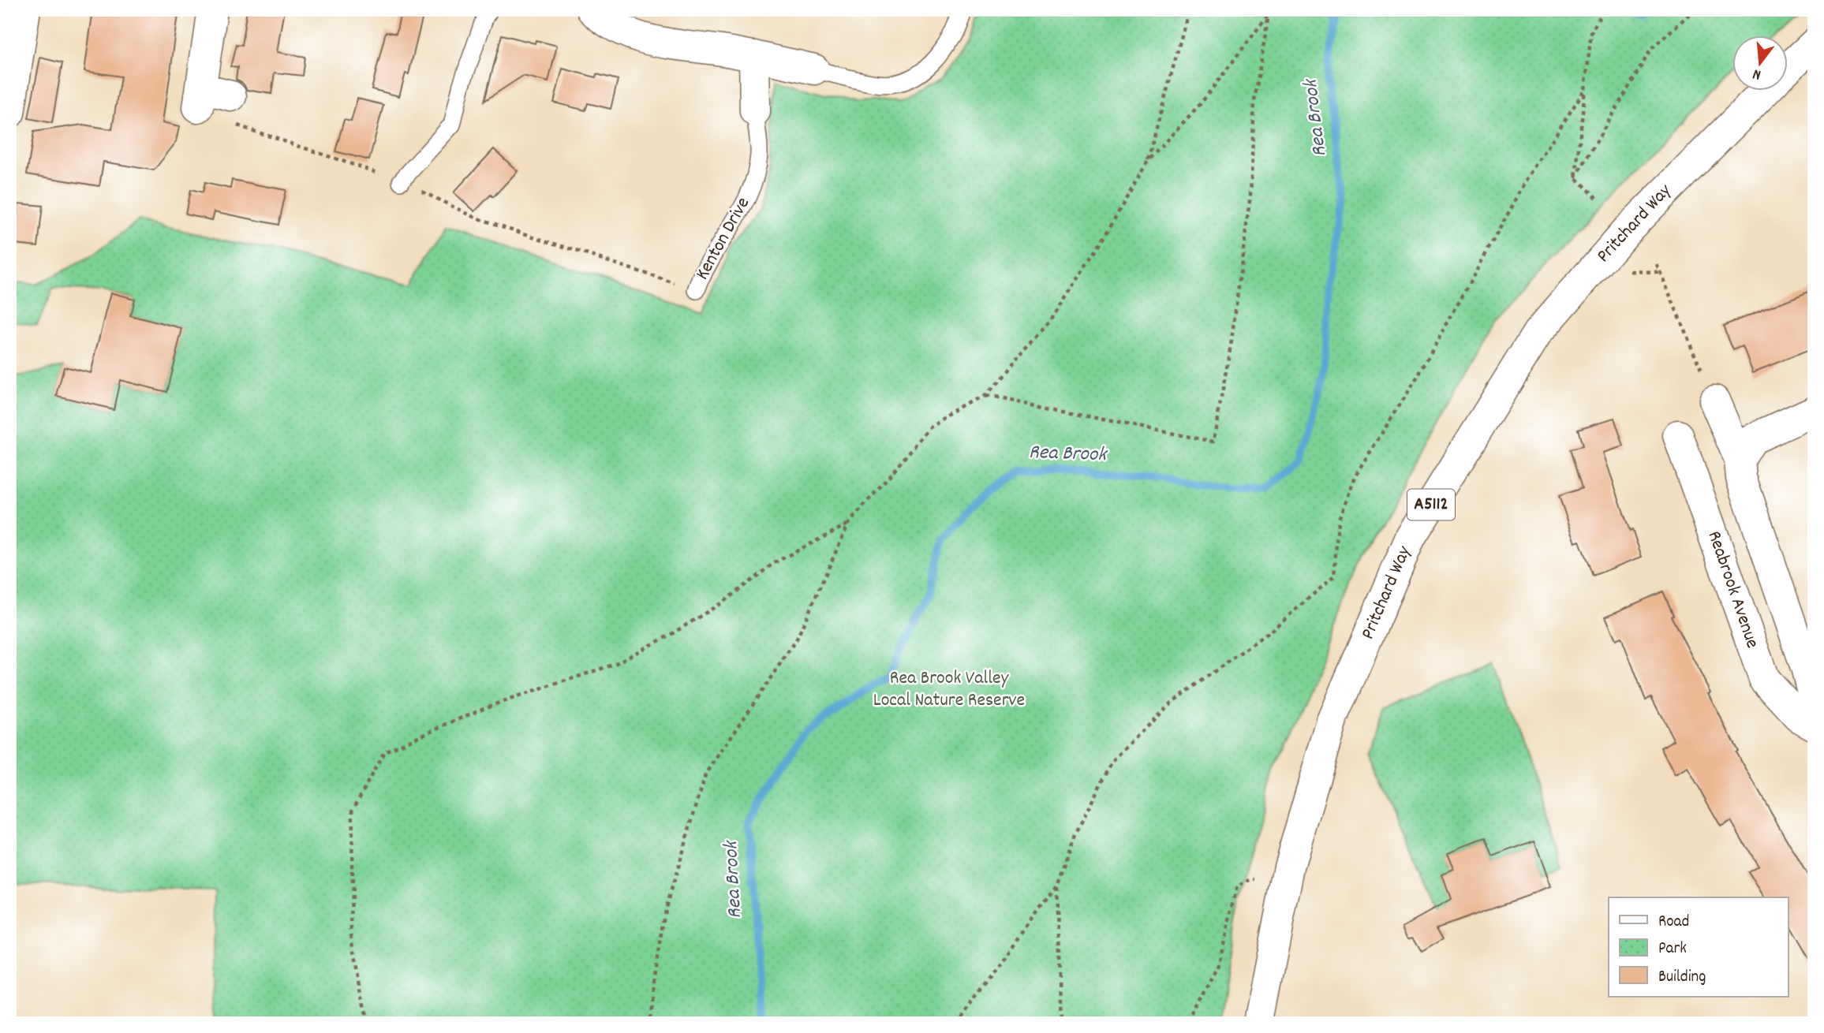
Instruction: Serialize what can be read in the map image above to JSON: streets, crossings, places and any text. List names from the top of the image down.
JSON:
{
  "streets": {
    "street": [
      "Pritchard Way",
      "Kenton Drive",
      "A5112",
      "Reabrook Avenue"
    ]
  },
  "water": ["Rea Brook"],
  "parks": ["Rea Brook Valley Local Nature Reserve"],
  "legend": ["Road", "Park", "Building"],
  "north": "bottom"
}
